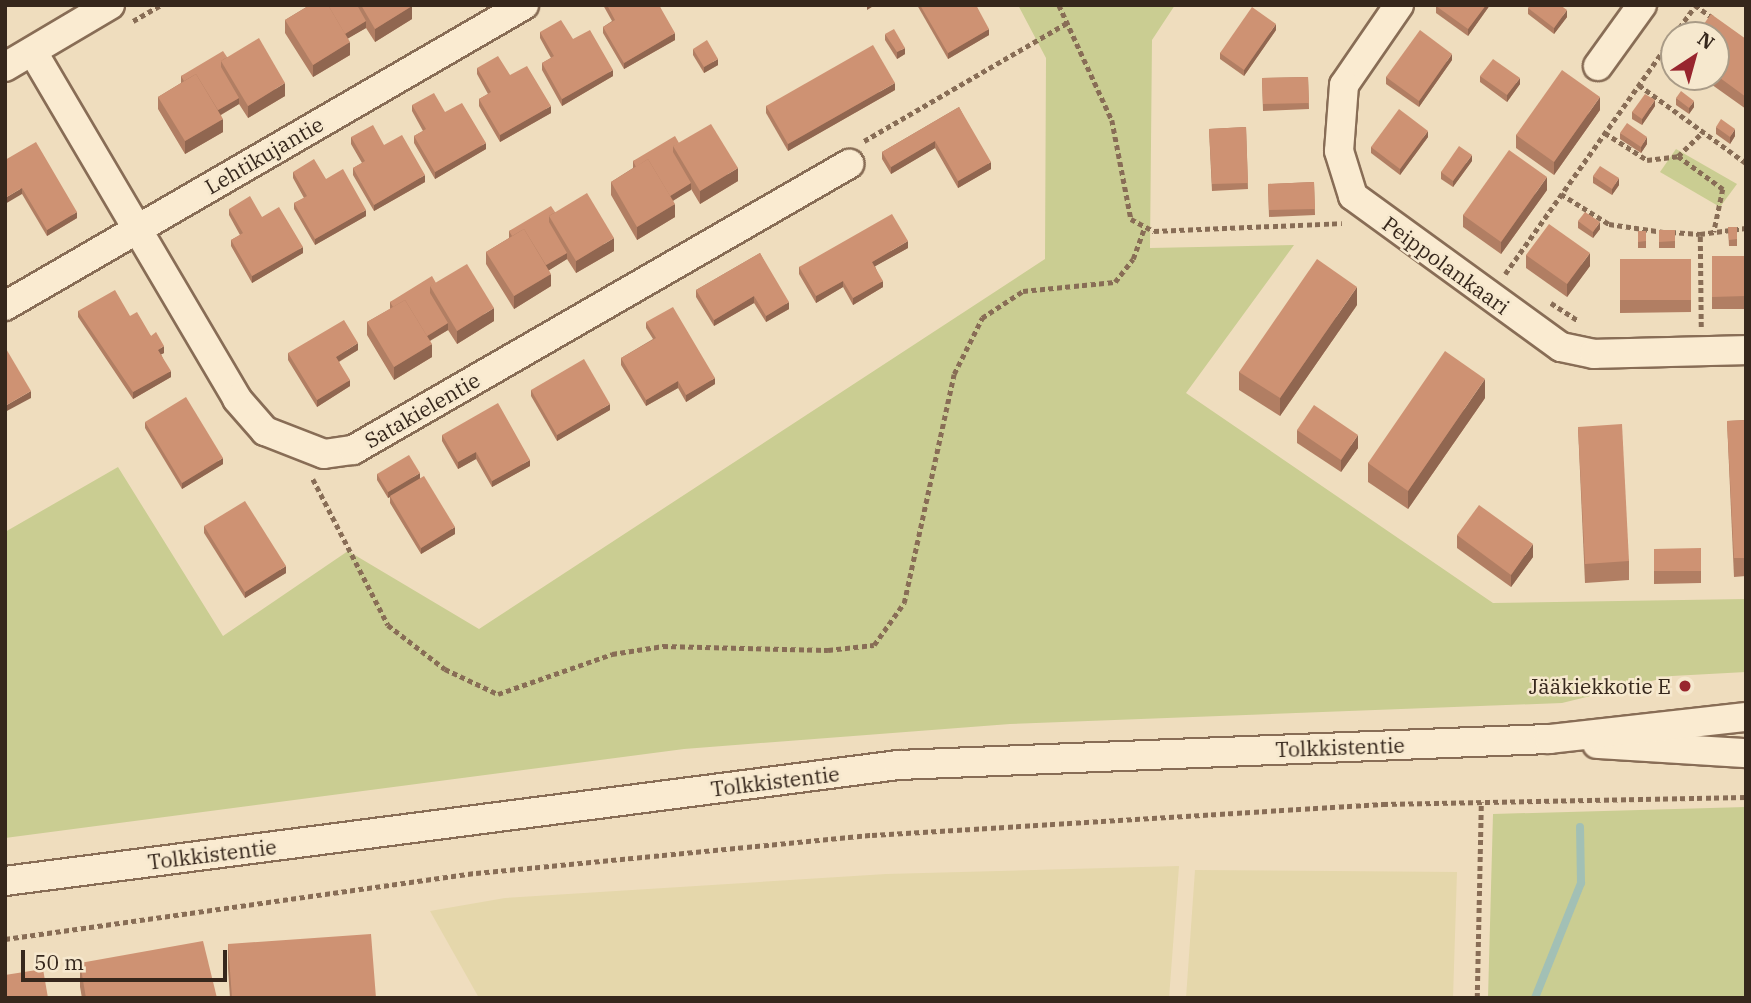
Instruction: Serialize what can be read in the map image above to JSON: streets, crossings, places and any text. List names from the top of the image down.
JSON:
{
  "streets": {
    "street": [
      "Lehtikujantie",
      "Peippolankaari",
      "Satakielentie",
      "Tolkkistentie"
    ]
  },
  "crossings": [
    ["Lehtikujantie", "Satakielentie"]
  ],
  "places": ["Jääkiekkotie E"],
  "scale_bar": "50 m",
  "north": "top right"
}
